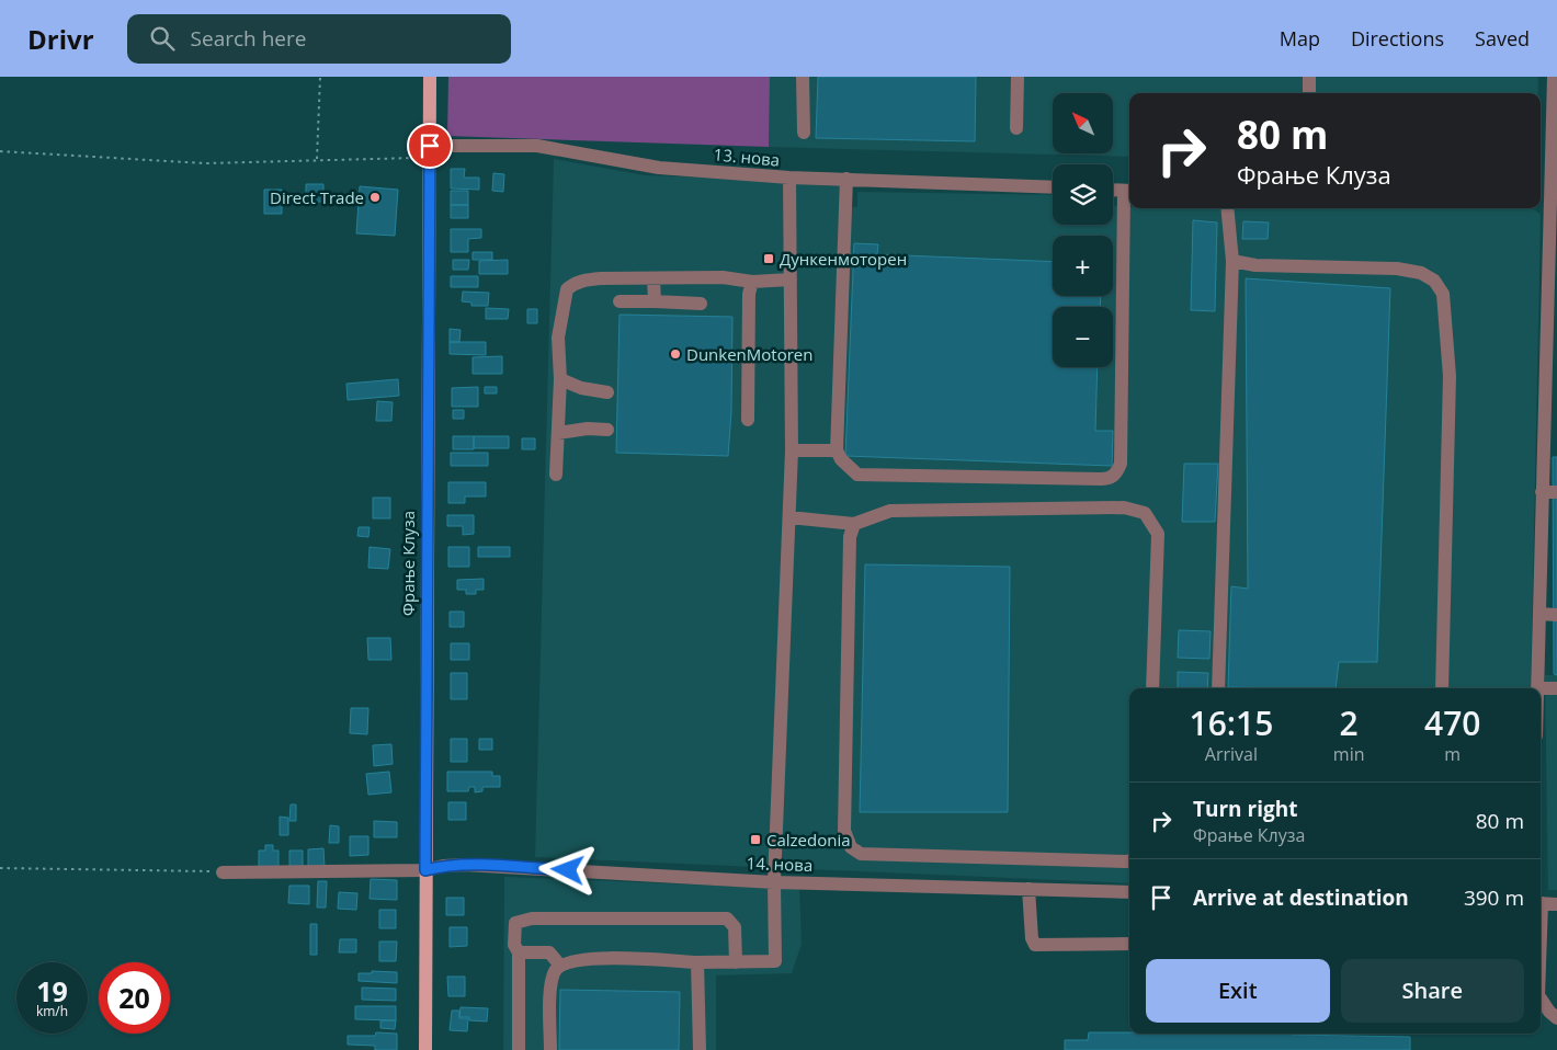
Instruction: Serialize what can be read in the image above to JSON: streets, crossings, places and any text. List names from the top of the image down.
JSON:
{
  "streets": {
    "main road": ["Фрање Клуза"],
    "street": ["13. нова", "14. нова"]
  },
  "crossings": [
    ["13. нова", "Фрање Клуза"],
    ["Фрање Клуза", "14. нова"]
  ],
  "places": {
    "other": ["Direct Trade", "DunkenMotoren"],
    "transit": ["Дункенмоторен", "Calzedonia"]
  },
  "north": "top left",
  "page": {
    "header": "Drivr",
    "search": "Search here",
    "nav": ["Map", "Directions", "Saved"],
    "map_buttons": ["+", "−"],
    "turn": ["80 m", "Фрање Клуза"],
    "eta": [
      "16:15",
      "Arrival",
      "2",
      "min",
      "470",
      "m"
    ],
    "list": [
      {
        "name": "Turn right",
        "note": "Фрање Клуза",
        "value": "80 m"
      },
      {
        "name": "Arrive at destination",
        "value": "390 m"
      }
    ],
    "buttons": ["Exit", "Share"],
    "speed": "19 km/h",
    "limit": "20"
  }
}
